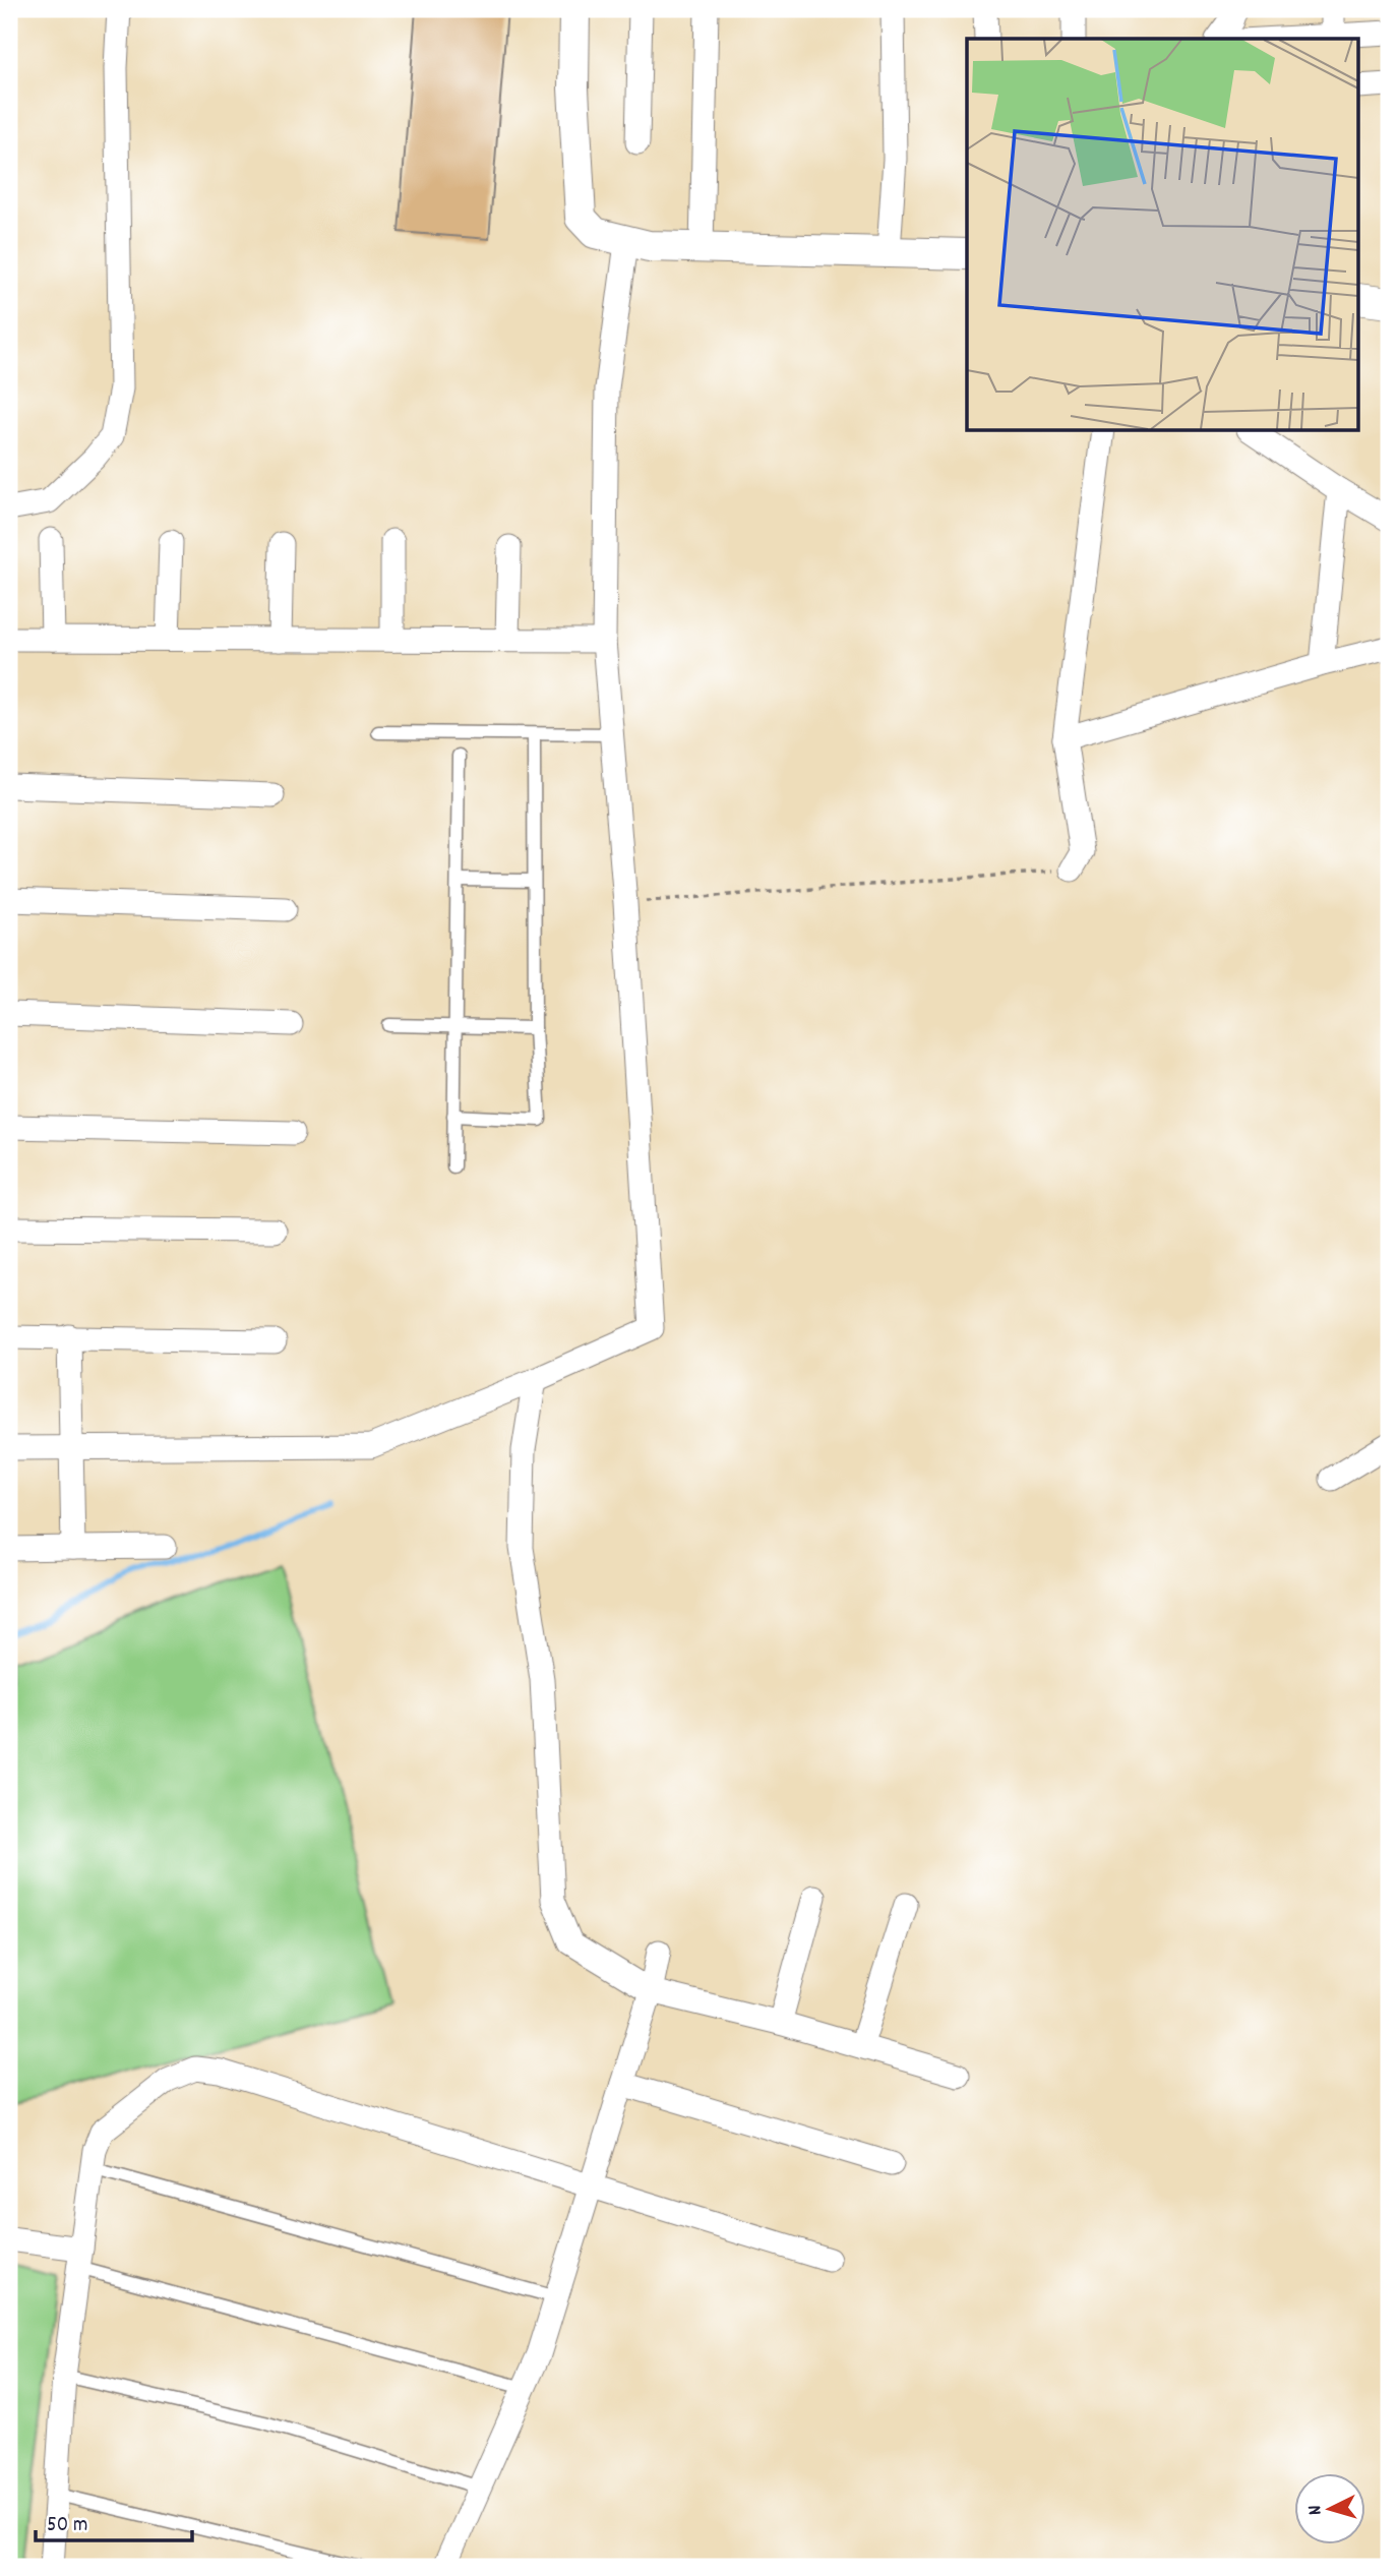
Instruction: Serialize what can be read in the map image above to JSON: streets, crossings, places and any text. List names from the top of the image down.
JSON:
{
  "scale_bar": "50 m",
  "north": "left"
}
